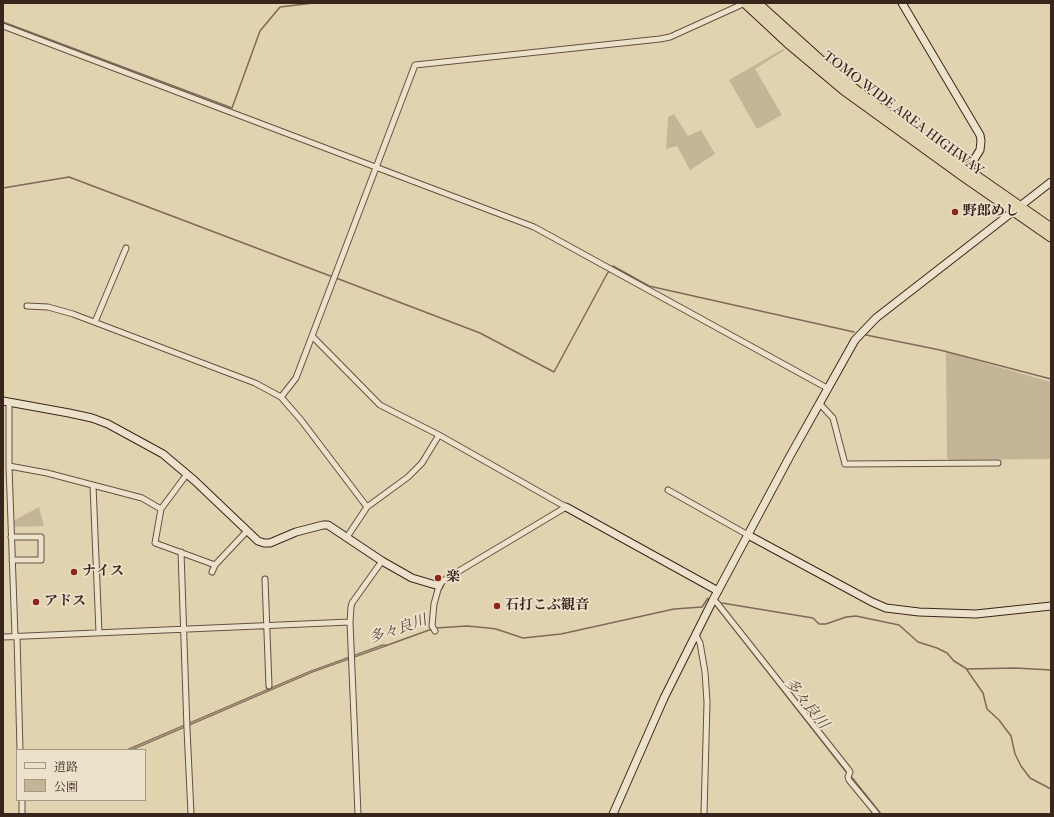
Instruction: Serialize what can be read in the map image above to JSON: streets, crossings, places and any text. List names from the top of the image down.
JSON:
{
  "streets": {
    "highway": ["TOMO WIDE AREA HIGHWAY"]
  },
  "water": ["多々良川"],
  "places": [
    "野郎めし",
    "ナイス",
    "楽",
    "アドス",
    "石打こぶ観音"
  ],
  "legend": ["道路", "公園"]
}
